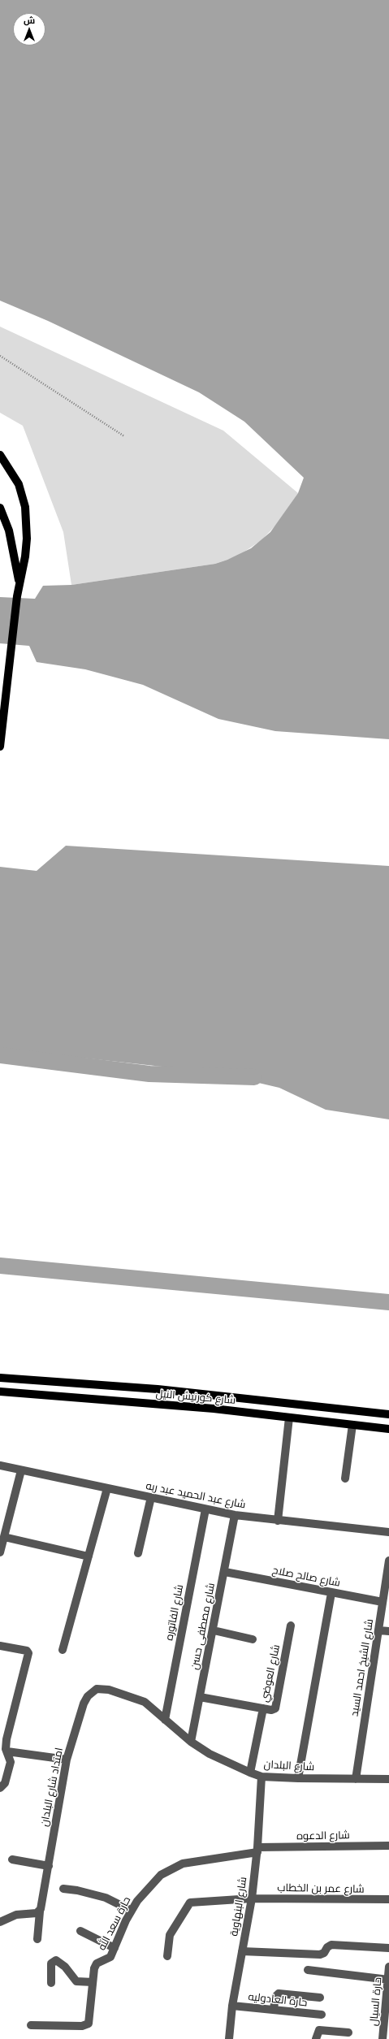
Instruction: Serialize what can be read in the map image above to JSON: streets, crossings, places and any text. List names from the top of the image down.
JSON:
{
  "streets": {
    "main road": ["شارع كورنيش النيل"],
    "street": [
      "شارع عبد الحميد عبد ربه",
      "شارع صالح صلاح",
      "شارع الفاتوره",
      "شارع مصطفى حسن",
      "شارع الشيخ احمد السيد",
      "شارع العوضي",
      "شارع البلدان",
      "امتداد شارع البلدان",
      "شارع الدعوه",
      "شارع عمر بن الخطاب",
      "شارع البنهاوية",
      "حارة سعد الله",
      "حارة العادوليه",
      "حارة السيال"
    ]
  },
  "crossings": [
    ["شارع عبد الحميد عبد ربه", "شارع الفاتوره"],
    ["شارع عبد الحميد عبد ربه", "شارع مصطفى حسن"],
    ["شارع صالح صلاح", "شارع مصطفى حسن"],
    ["شارع صالح صلاح", "شارع الشيخ احمد السيد"],
    ["شارع الفاتوره", "شارع البلدان"],
    ["شارع الفاتوره", "امتداد شارع البلدان"],
    ["شارع مصطفى حسن", "شارع العوضي"],
    ["شارع مصطفى حسن", "شارع البلدان"],
    ["شارع الشيخ احمد السيد", "شارع البلدان"],
    ["شارع البلدان", "امتداد شارع البلدان"],
    ["شارع البلدان", "شارع البنهاوية"],
    ["شارع الدعوه", "شارع البنهاوية"],
    ["شارع الدعوه", "حارة سعد الله"],
    ["شارع عمر بن الخطاب", "شارع البنهاوية"],
    ["شارع البنهاوية", "حارة سعد الله"],
    ["شارع البنهاوية", "حارة العادوليه"]
  ],
  "north": "top"
}
